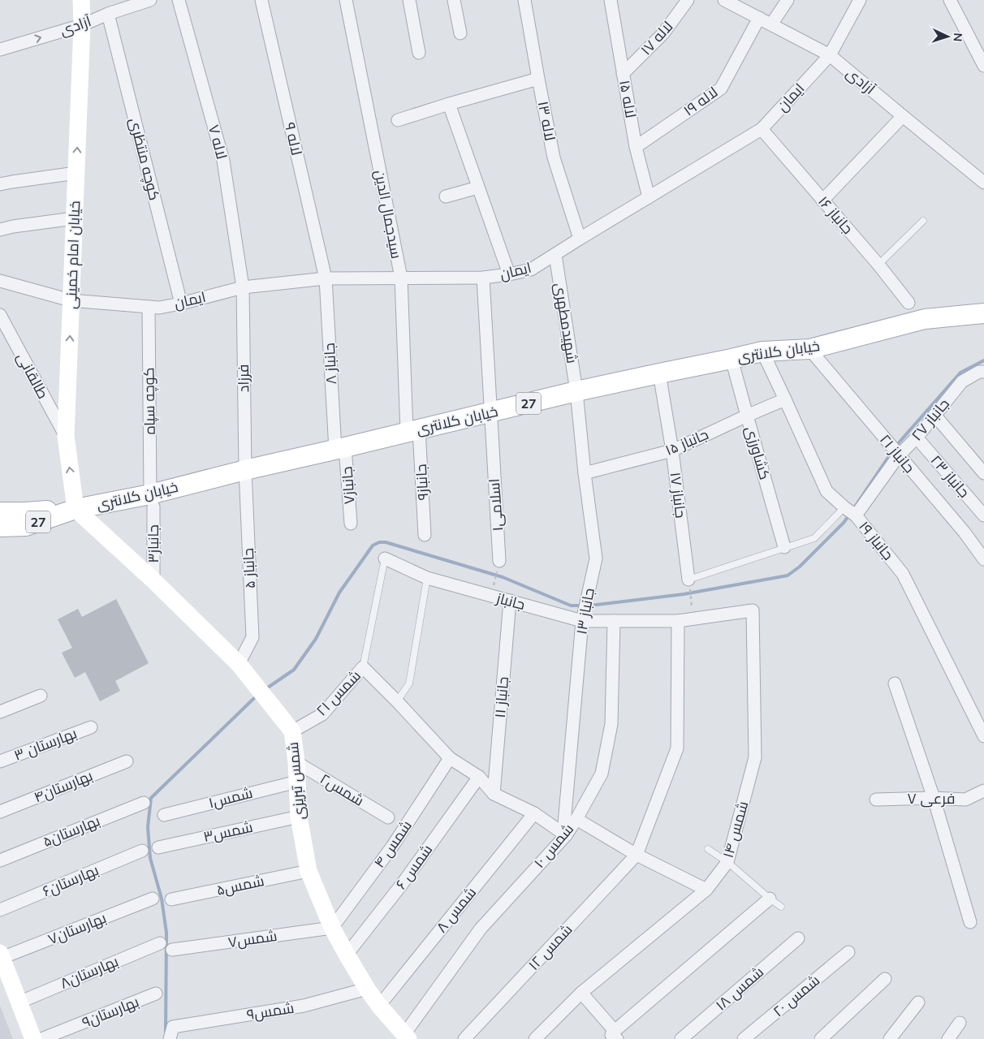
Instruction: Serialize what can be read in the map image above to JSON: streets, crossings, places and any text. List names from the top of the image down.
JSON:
{
  "streets": {
    "main road": ["خیابان کلانتری", "27"],
    "street": [
      "آزادی",
      "لاله ۱۷",
      "ایمان",
      "لاله ۱۵",
      "لاله ۱۹",
      "لاله ۱۳",
      "لاله ۹",
      "لاله ۷",
      "کوچه منتظری",
      "سیدجمال الدین",
      "جانباز ۱۶",
      "خیابان امام خمینی",
      "شهیدمطهری",
      "جانباز ۸",
      "طالقانی",
      "فرزاد",
      "کوچه سپاه",
      "جانباز ۲۷",
      "جانباز ۱۵",
      "کشاورزی",
      "جانباز ۲۱",
      "جانباز ۲۳",
      "جانباز۹",
      "جانباز۷",
      "جانباز ۱۷",
      "اسلامی۱",
      "جانباز ۱۹",
      "جانباز۳",
      "جانباز ۵",
      "جانباز",
      "جانباز ۱۳",
      "شمس ۲۱",
      "جانباز ۱۱",
      "بهارستان ۳",
      "شمس تبریزی",
      "بهارستان۴",
      "شمس۲",
      "شمس۱",
      "فرعی ۷",
      "شمس ۱۴",
      "بهارستان۵",
      "شمس۳",
      "شمس ۴",
      "شمس ۱۰",
      "شمس ۶",
      "بهارستان۶",
      "شمس۵",
      "شمس ۸",
      "بهارستان۷",
      "شمس۷",
      "شمس ۱۲",
      "بهارستان۸",
      "شمس ۱۸",
      "شمس ۲۰",
      "شمس۹",
      "بهارستان۹"
    ]
  },
  "crossings": [
    ["آزادی", "ایمان"],
    ["آزادی", "لاله ۱۹"],
    ["آزادی", "کوچه منتظری"],
    ["آزادی", "خیابان امام خمینی"],
    ["لاله ۱۷", "لاله ۱۵"],
    ["ایمان", "لاله ۱۵"],
    ["ایمان", "لاله ۱۳"],
    ["ایمان", "لاله ۹"],
    ["ایمان", "لاله ۷"],
    ["ایمان", "کوچه منتظری"],
    ["ایمان", "سیدجمال الدین"],
    ["ایمان", "جانباز ۱۶"],
    ["ایمان", "خیابان امام خمینی"],
    ["ایمان", "شهیدمطهری"],
    ["ایمان", "جانباز ۸"],
    ["ایمان", "فرزاد"],
    ["ایمان", "کوچه سپاه"],
    ["ایمان", "اسلامی۱"],
    ["لاله ۱۵", "لاله ۱۹"],
    ["لاله ۹", "جانباز ۸"],
    ["لاله ۷", "فرزاد"],
    ["سیدجمال الدین", "خیابان کلانتری"],
    ["سیدجمال الدین", "جانباز۹"],
    ["خیابان امام خمینی", "خیابان کلانتری"],
    ["خیابان امام خمینی", "طالقانی"],
    ["خیابان امام خمینی", "شمس تبریزی"],
    ["شهیدمطهری", "خیابان کلانتری"],
    ["شهیدمطهری", "جانباز ۱۳"],
    ["خیابان کلانتری", "جانباز ۸"],
    ["خیابان کلانتری", "فرزاد"],
    ["خیابان کلانتری", "کوچه سپاه"],
    ["خیابان کلانتری", "کشاورزی"],
    ["خیابان کلانتری", "جانباز ۲۱"],
    ["خیابان کلانتری", "جانباز۹"],
    ["خیابان کلانتری", "جانباز۷"],
    ["خیابان کلانتری", "جانباز ۱۷"],
    ["خیابان کلانتری", "اسلامی۱"],
    ["خیابان کلانتری", "جانباز ۱۹"],
    ["خیابان کلانتری", "جانباز۳"],
    ["خیابان کلانتری", "جانباز ۵"],
    ["خیابان کلانتری", "جانباز ۱۳"],
    ["خیابان کلانتری", "شمس تبریزی"],
    ["جانباز ۸", "جانباز۷"],
    ["فرزاد", "جانباز ۵"],
    ["کوچه سپاه", "جانباز۳"],
    ["جانباز ۲۷", "جانباز ۲۱"],
    ["جانباز ۲۷", "جانباز ۲۳"],
    ["جانباز ۲۷", "جانباز ۱۹"],
    ["جانباز ۱۵", "کشاورزی"],
    ["جانباز ۱۵", "جانباز ۱۷"],
    ["جانباز ۱۵", "جانباز ۱۹"],
    ["جانباز ۱۵", "جانباز ۱۳"],
    ["جانباز۳", "شمس تبریزی"],
    ["جانباز ۵", "شمس تبریزی"],
    ["جانباز", "جانباز ۱۳"],
    ["جانباز", "شمس ۲۱"],
    ["جانباز", "جانباز ۱۱"],
    ["جانباز", "شمس ۱۴"],
    ["جانباز", "شمس ۱۰"],
    ["جانباز ۱۳", "شمس ۱۰"],
    ["شمس ۲۱", "شمس تبریزی"],
    ["شمس تبریزی", "شمس۲"],
    ["شمس تبریزی", "شمس۱"],
    ["شمس تبریزی", "شمس۳"],
    ["شمس تبریزی", "شمس ۴"],
    ["شمس تبریزی", "شمس ۱۰"],
    ["شمس تبریزی", "شمس ۶"],
    ["شمس تبریزی", "شمس۵"],
    ["شمس تبریزی", "شمس ۸"],
    ["شمس تبریزی", "شمس۷"],
    ["شمس تبریزی", "شمس۹"],
    ["شمس ۴", "شمس۷"]
  ],
  "one_way": ["خیابان امام خمینی"],
  "north": "right"
}
